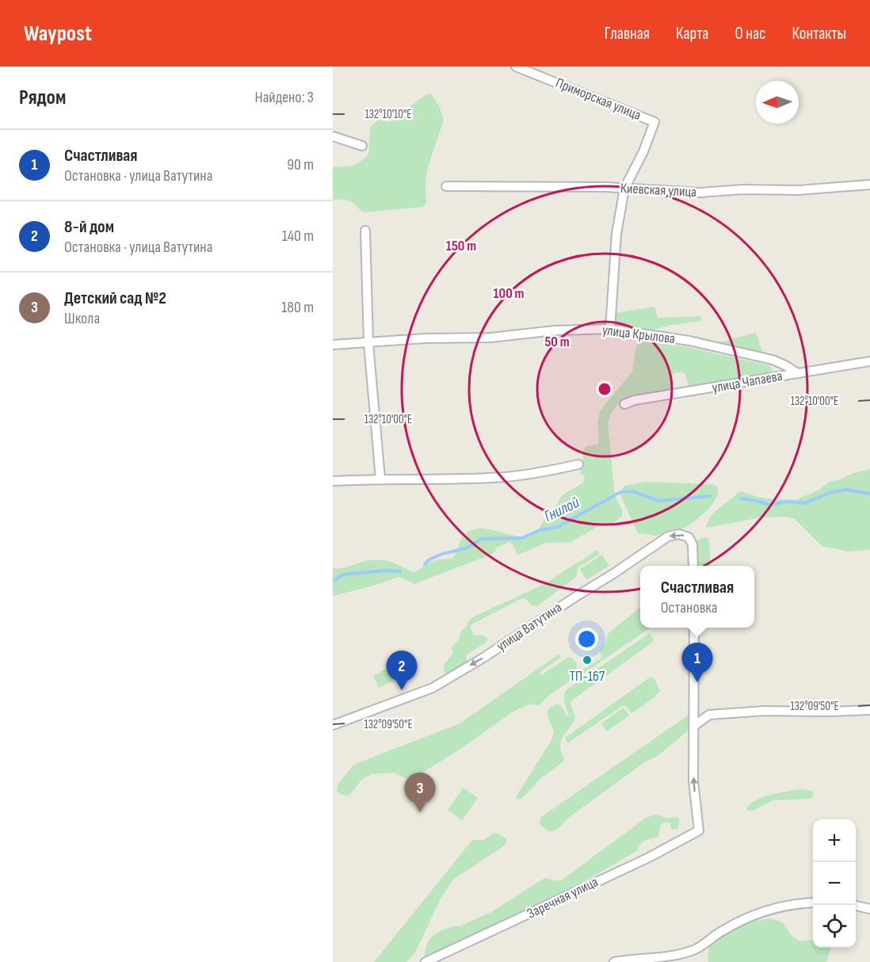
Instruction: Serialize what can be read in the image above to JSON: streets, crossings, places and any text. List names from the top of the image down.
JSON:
{
  "streets": {
    "street": [
      "Приморская улица",
      "Киевская улица",
      "улица Крылова",
      "улица Чапаева",
      "улица Ватутина",
      "Заречная улица"
    ]
  },
  "crossings": [
    ["Приморская улица", "Киевская улица"],
    ["улица Крылова", "улица Чапаева"]
  ],
  "one_way": ["улица Ватутина", "Заречная улица"],
  "water": ["Гнилой"],
  "places": ["ТП-167"],
  "north": "left",
  "page": {
    "header": "Waypost",
    "nav": [
      "Главная",
      "Карта",
      "О нас",
      "Контакты"
    ],
    "heading": ["Рядом", "Найдено: 3"],
    "list": [
      {
        "mark": "1",
        "name": "Счастливая",
        "note": "Остановка · улица Ватутина",
        "value": "90 m"
      },
      {
        "mark": "2",
        "name": "8-й дом",
        "note": "Остановка · улица Ватутина",
        "value": "140 m"
      },
      {
        "mark": "3",
        "name": "Детский сад №2",
        "note": "Школа",
        "value": "180 m"
      }
    ],
    "popup": ["Счастливая", "Остановка"],
    "pins": ["1", "2", "3"],
    "map_buttons": ["+", "−"]
  },
  "coordinates": ["132°10'10\"E", "132°10'00\"E", "132°09'50\"E"],
  "rings": ["150 m", "100 m", "50 m"]
}
